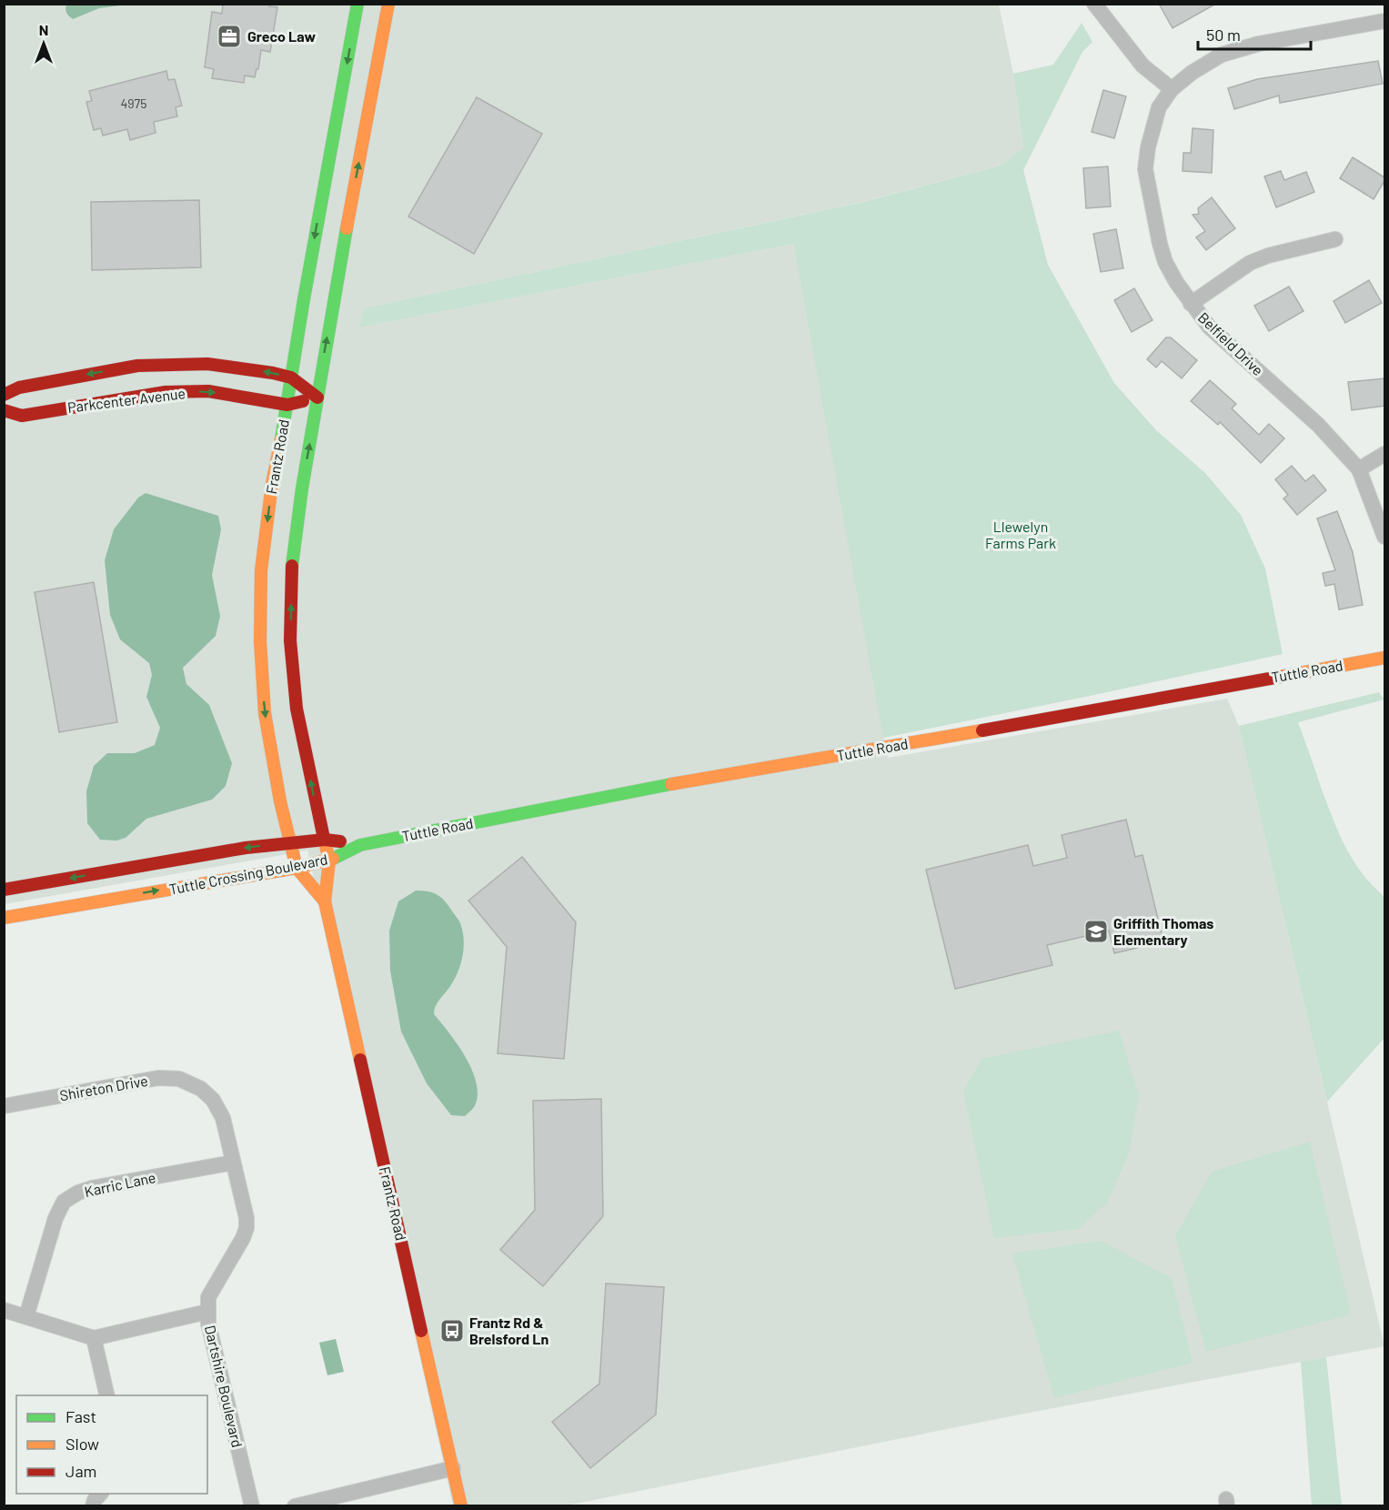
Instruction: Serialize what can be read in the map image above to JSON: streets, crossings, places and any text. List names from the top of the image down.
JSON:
{
  "streets": {
    "main road": [
      "Parkcenter Avenue",
      "Frantz Road",
      "Tuttle Road",
      "Tuttle Crossing Boulevard"
    ],
    "street": [
      "Belfield Drive",
      "Shireton Drive",
      "Karric Lane",
      "Dartshire Boulevard"
    ]
  },
  "crossings": [
    ["Parkcenter Avenue", "Frantz Road"],
    ["Frantz Road", "Tuttle Crossing Boulevard"],
    ["Tuttle Road", "Tuttle Crossing Boulevard"],
    ["Shireton Drive", "Dartshire Boulevard"],
    ["Karric Lane", "Dartshire Boulevard"]
  ],
  "parks": ["Llewelyn Farms Park"],
  "places": {
    "office": ["Greco Law"],
    "school or university": ["Griffith Thomas Elementary"],
    "bus stop": ["Frantz Rd & Brelsford Ln"]
  },
  "house_numbers": ["4975"],
  "legend": ["Fast", "Slow", "Jam"],
  "scale_bar": "50 m",
  "north": "top"
}
